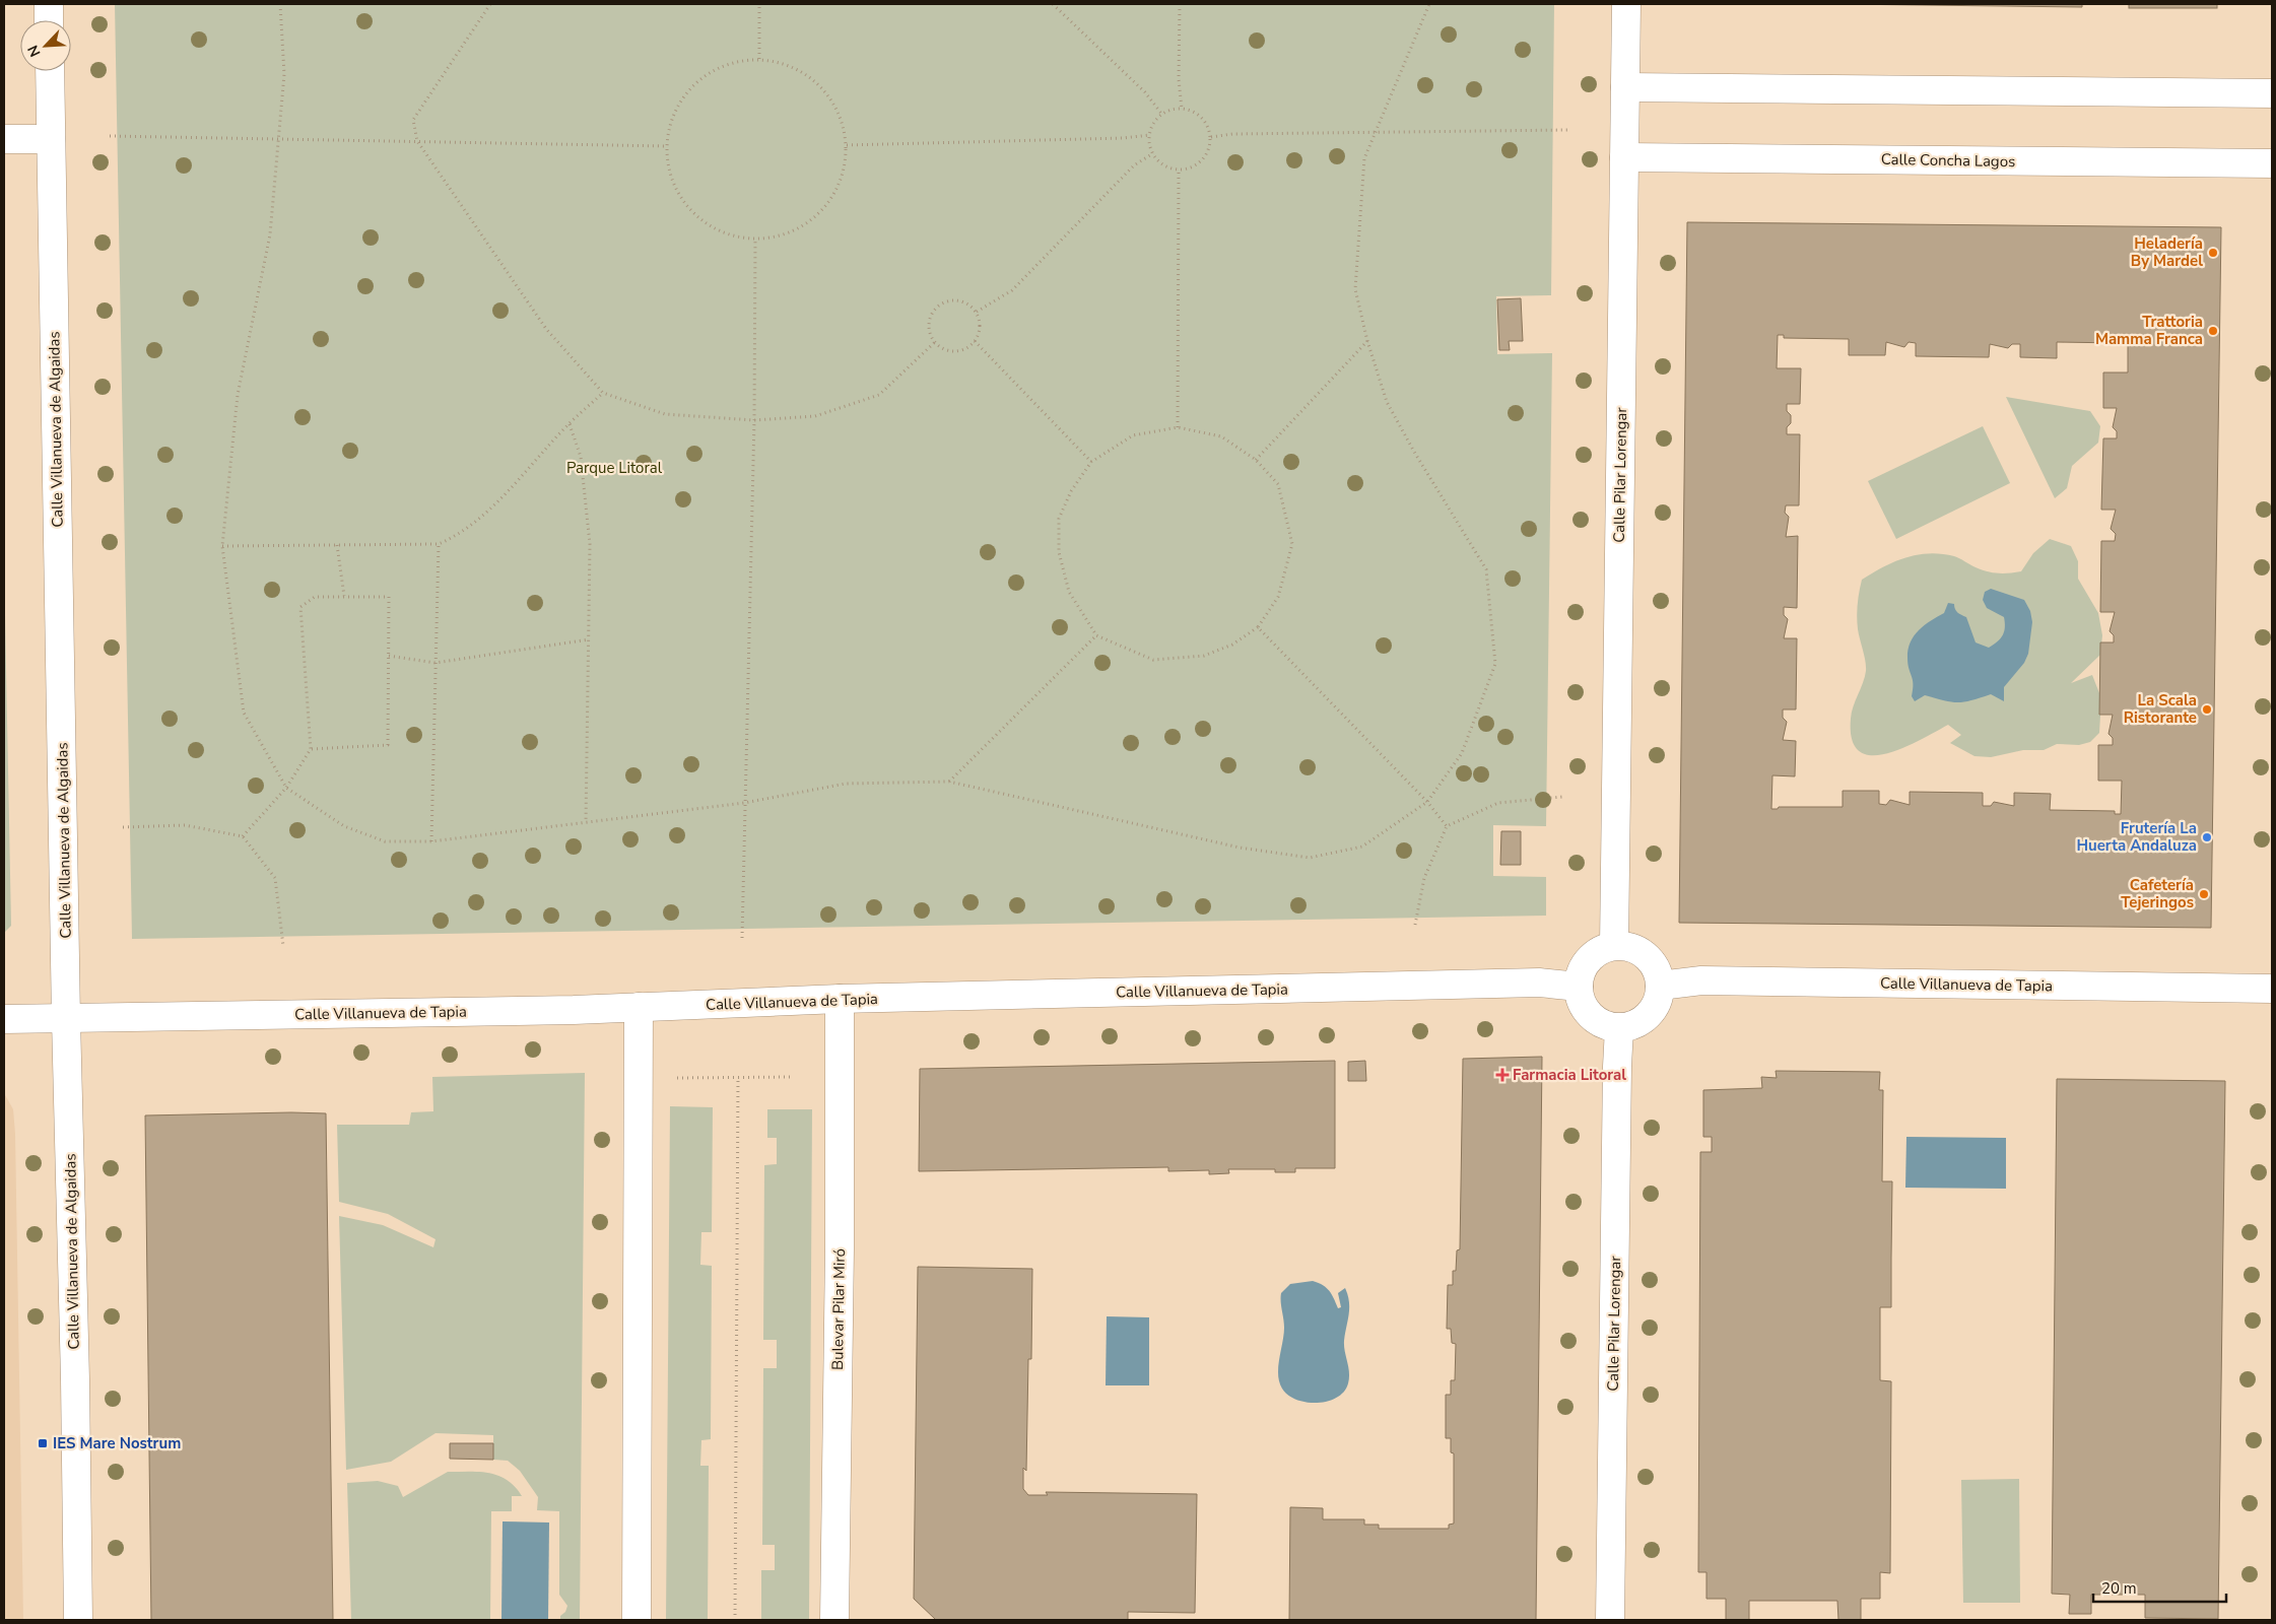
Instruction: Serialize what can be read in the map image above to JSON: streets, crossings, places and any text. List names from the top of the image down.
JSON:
{
  "streets": {
    "street": [
      "Calle Concha Lagos",
      "Calle Villanueva de Algaidas",
      "Calle Pilar Lorengar",
      "Calle Villanueva de Tapia",
      "Bulevar Pilar Miró"
    ]
  },
  "crossings": [
    ["Calle Concha Lagos", "Calle Pilar Lorengar"],
    ["Calle Villanueva de Algaidas", "Calle Villanueva de Tapia"],
    ["Calle Pilar Lorengar", "Calle Villanueva de Tapia"],
    ["Calle Villanueva de Tapia", "Bulevar Pilar Miró"]
  ],
  "parks": ["Parque Litoral"],
  "places": {
    "other": [
      "Heladería By Mardel",
      "Trattoria Mamma Franca",
      "La Scala Ristorante",
      "Frutería La Huerta Andaluza",
      "Cafetería Tejeringos"
    ],
    "health": ["Farmacia Litoral"],
    "transit": ["IES Mare Nostrum"]
  },
  "scale_bar": "20 m",
  "north": "bottom left"
}
